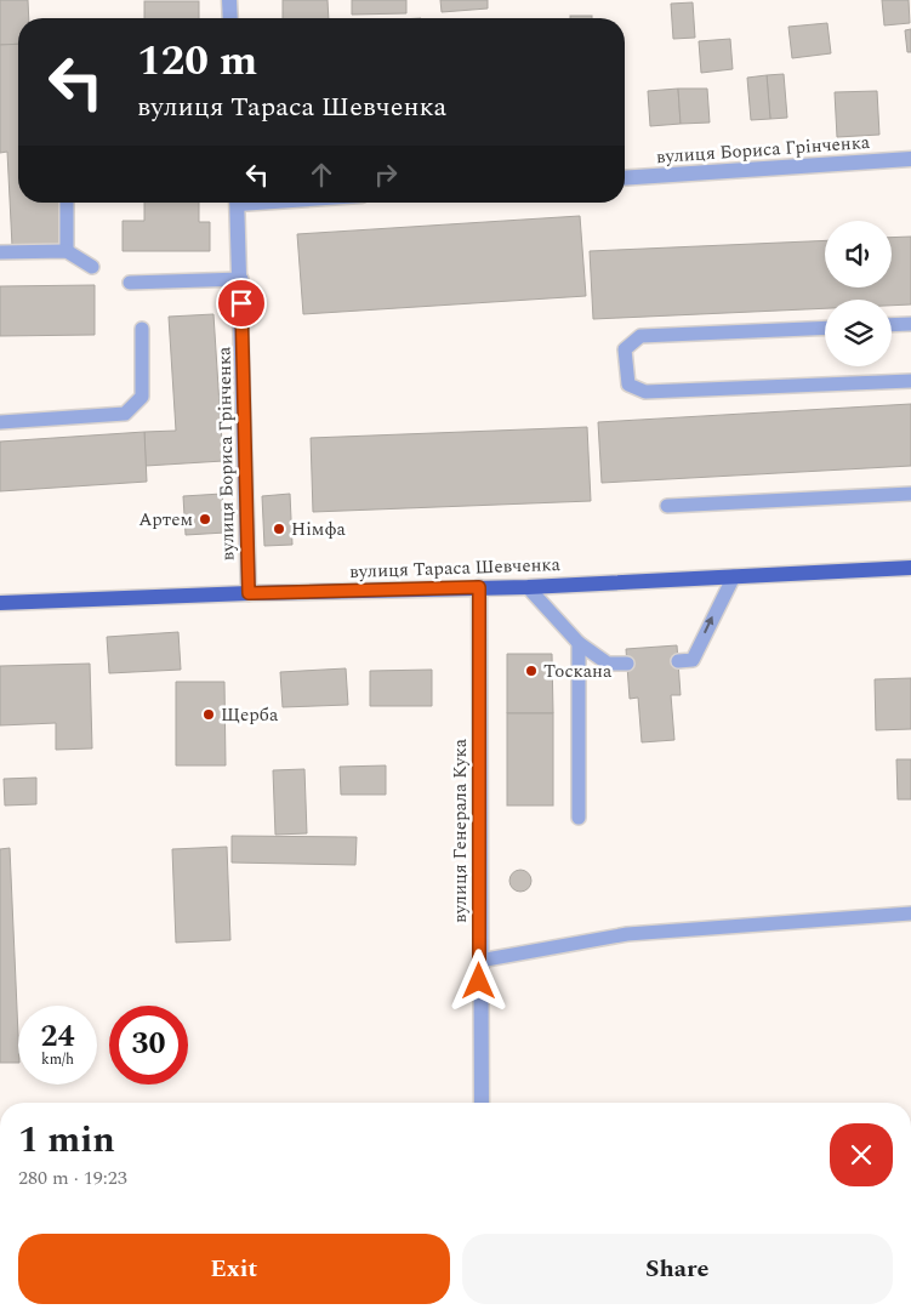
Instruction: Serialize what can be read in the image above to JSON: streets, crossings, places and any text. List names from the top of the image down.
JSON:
{
  "streets": {
    "main road": ["вулиця Тараса Шевченка"],
    "street": ["вулиця Бориса Грінченка", "вулиця Генерала Кука"]
  },
  "crossings": [
    ["вулиця Бориса Грінченка", "вулиця Тараса Шевченка"],
    ["вулиця Тараса Шевченка", "вулиця Генерала Кука"]
  ],
  "places": [
    "Артем",
    "Німфа",
    "Тоскана",
    "Щерба"
  ],
  "page": {
    "turn": ["120 m", "вулиця Тараса Шевченка"],
    "speed": "24 km/h",
    "limit": "30",
    "heading": ["1 min", "280 m · 19:23"],
    "buttons": ["Exit", "Share"]
  }
}
